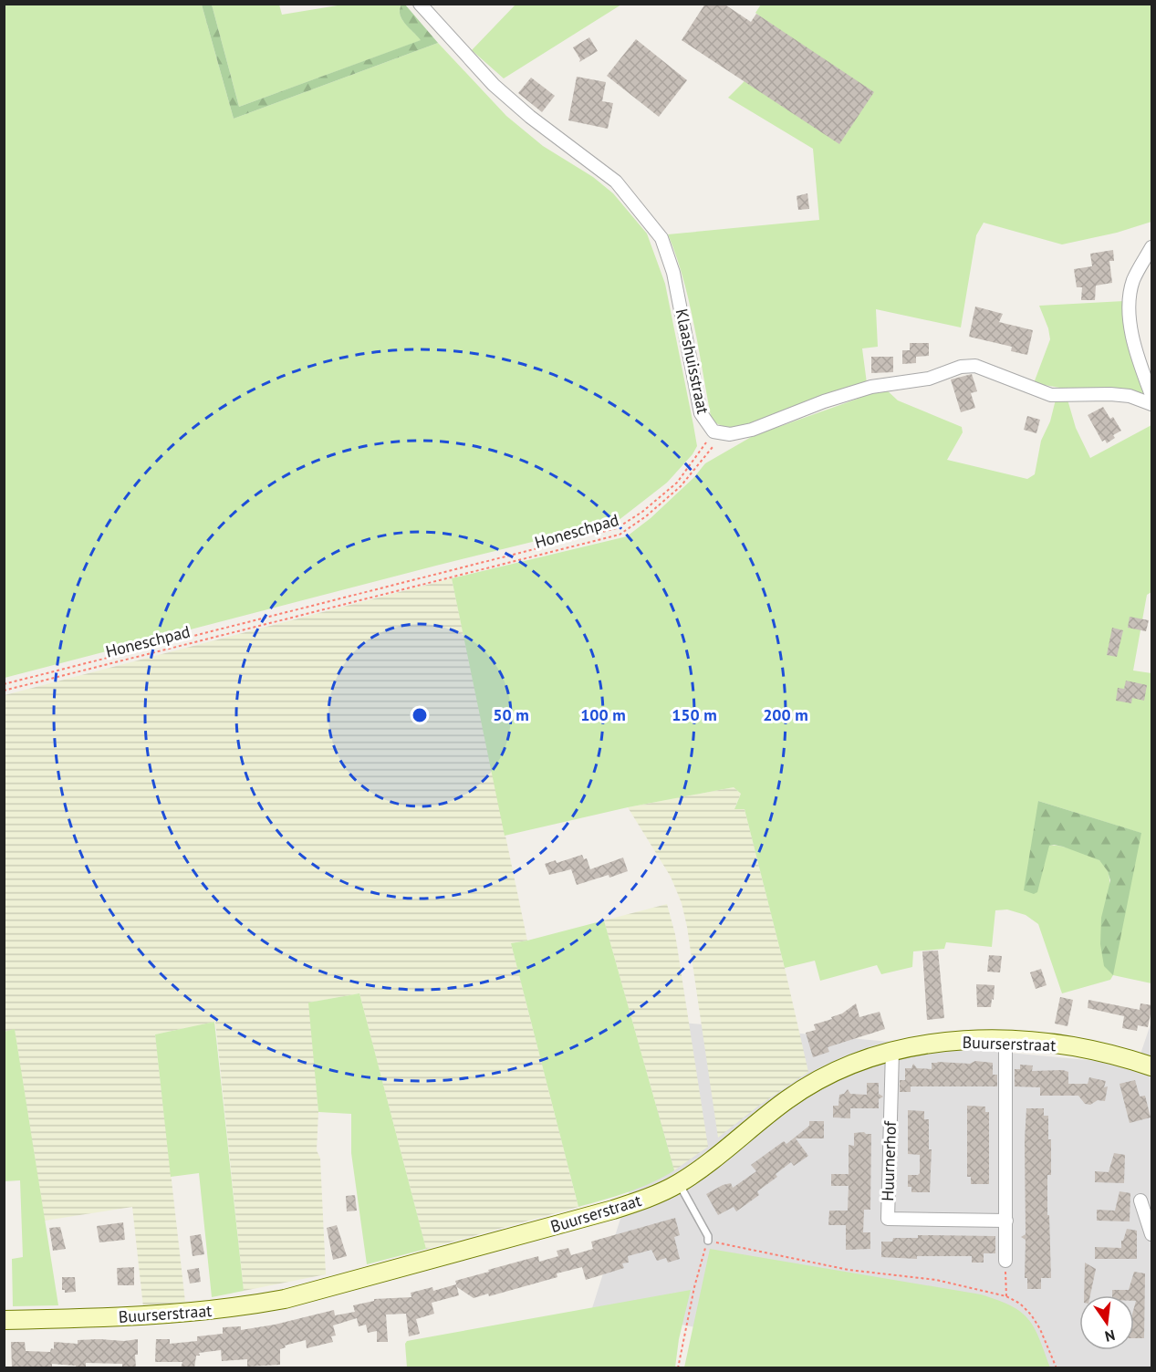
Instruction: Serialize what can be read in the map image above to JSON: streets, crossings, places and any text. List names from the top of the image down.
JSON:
{
  "streets": {
    "main road": ["Buurserstraat"],
    "street": ["Klaashuisstraat", "Huurnerhof"],
    "path": ["Honeschpad"]
  },
  "crossings": [
    ["Klaashuisstraat", "Honeschpad"],
    ["Buurserstraat", "Huurnerhof"]
  ],
  "north": "bottom",
  "rings": [
    "50 m",
    "100 m",
    "150 m",
    "200 m"
  ]
}
